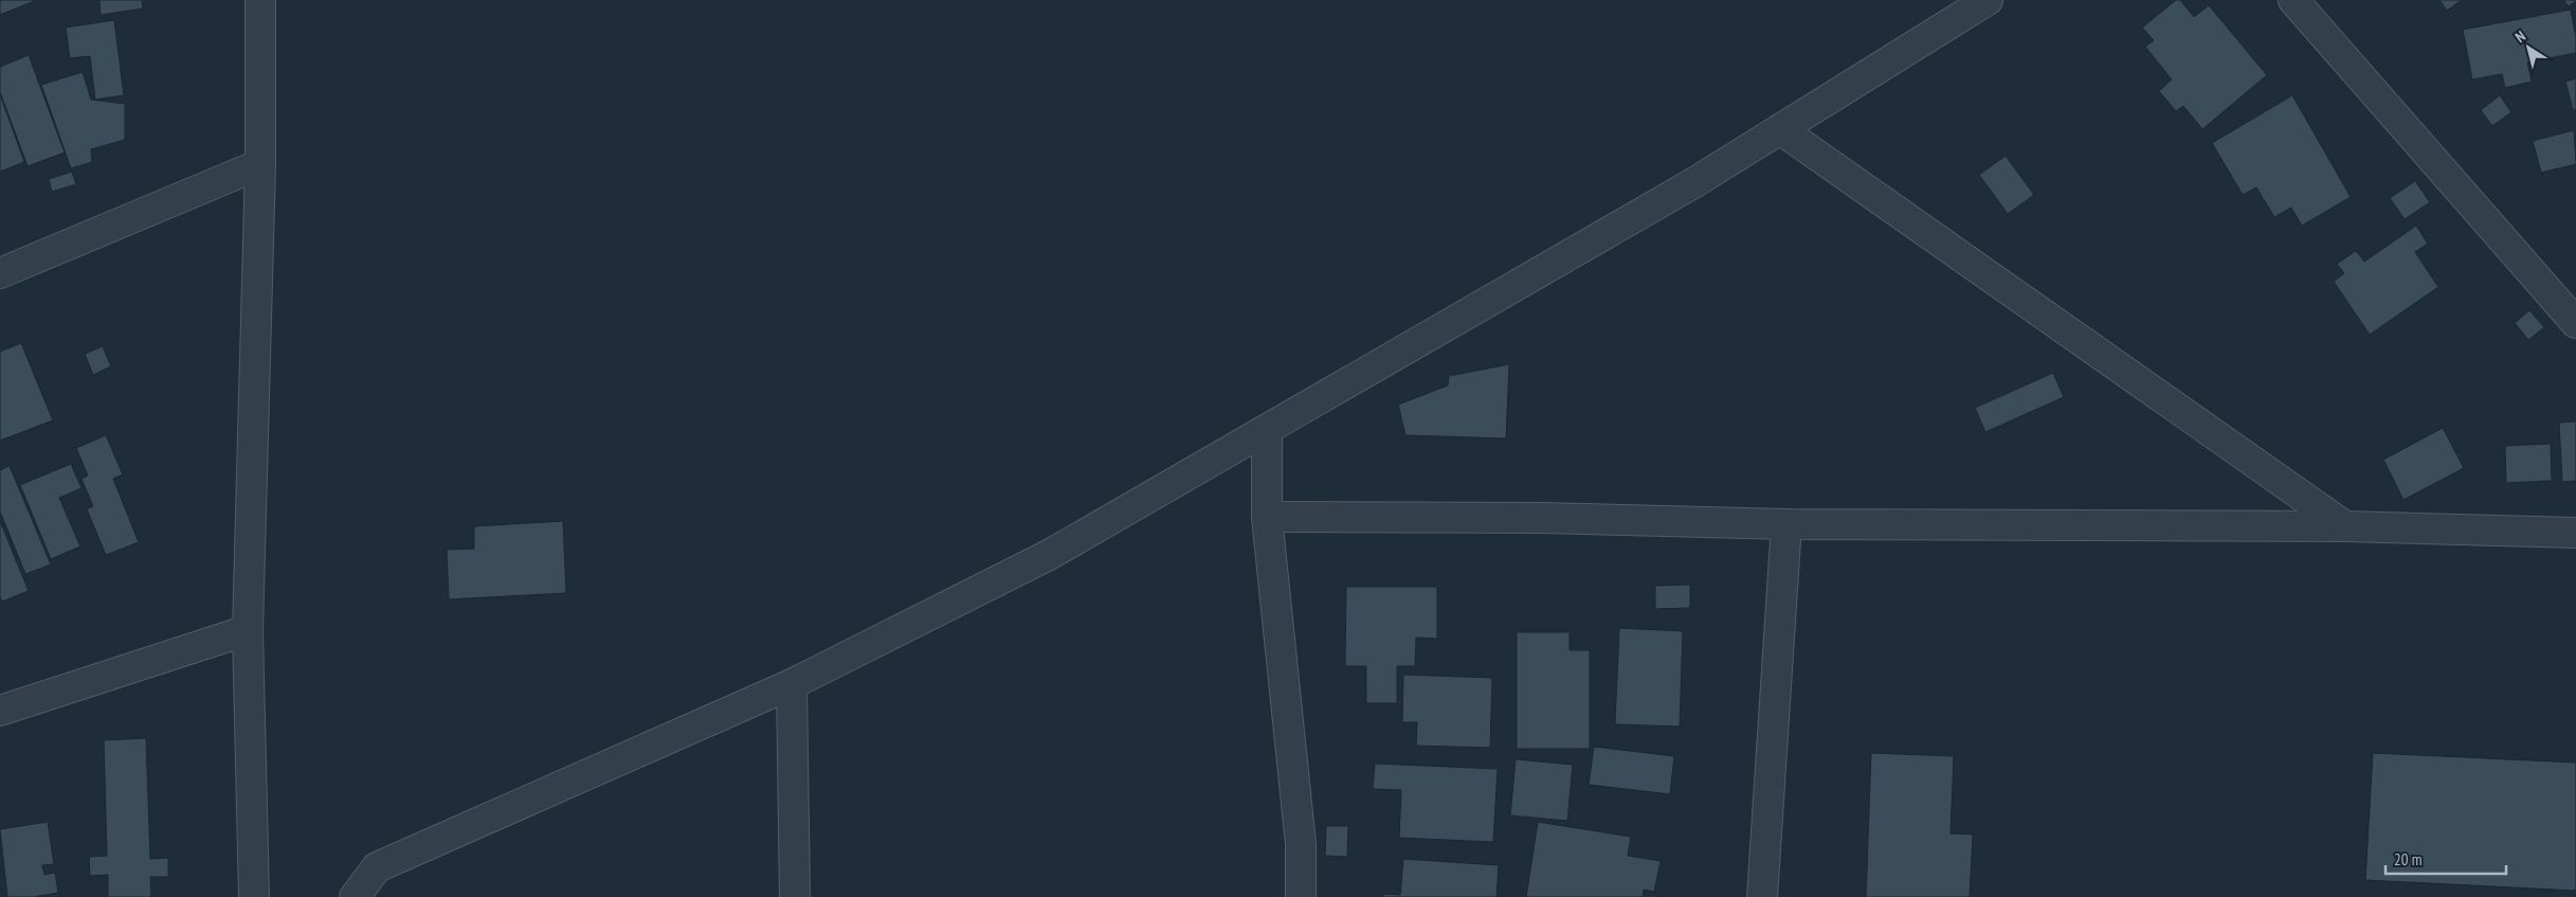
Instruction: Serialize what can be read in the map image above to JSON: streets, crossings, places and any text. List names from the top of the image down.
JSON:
{
  "scale_bar": "20 m",
  "north": "top left"
}
